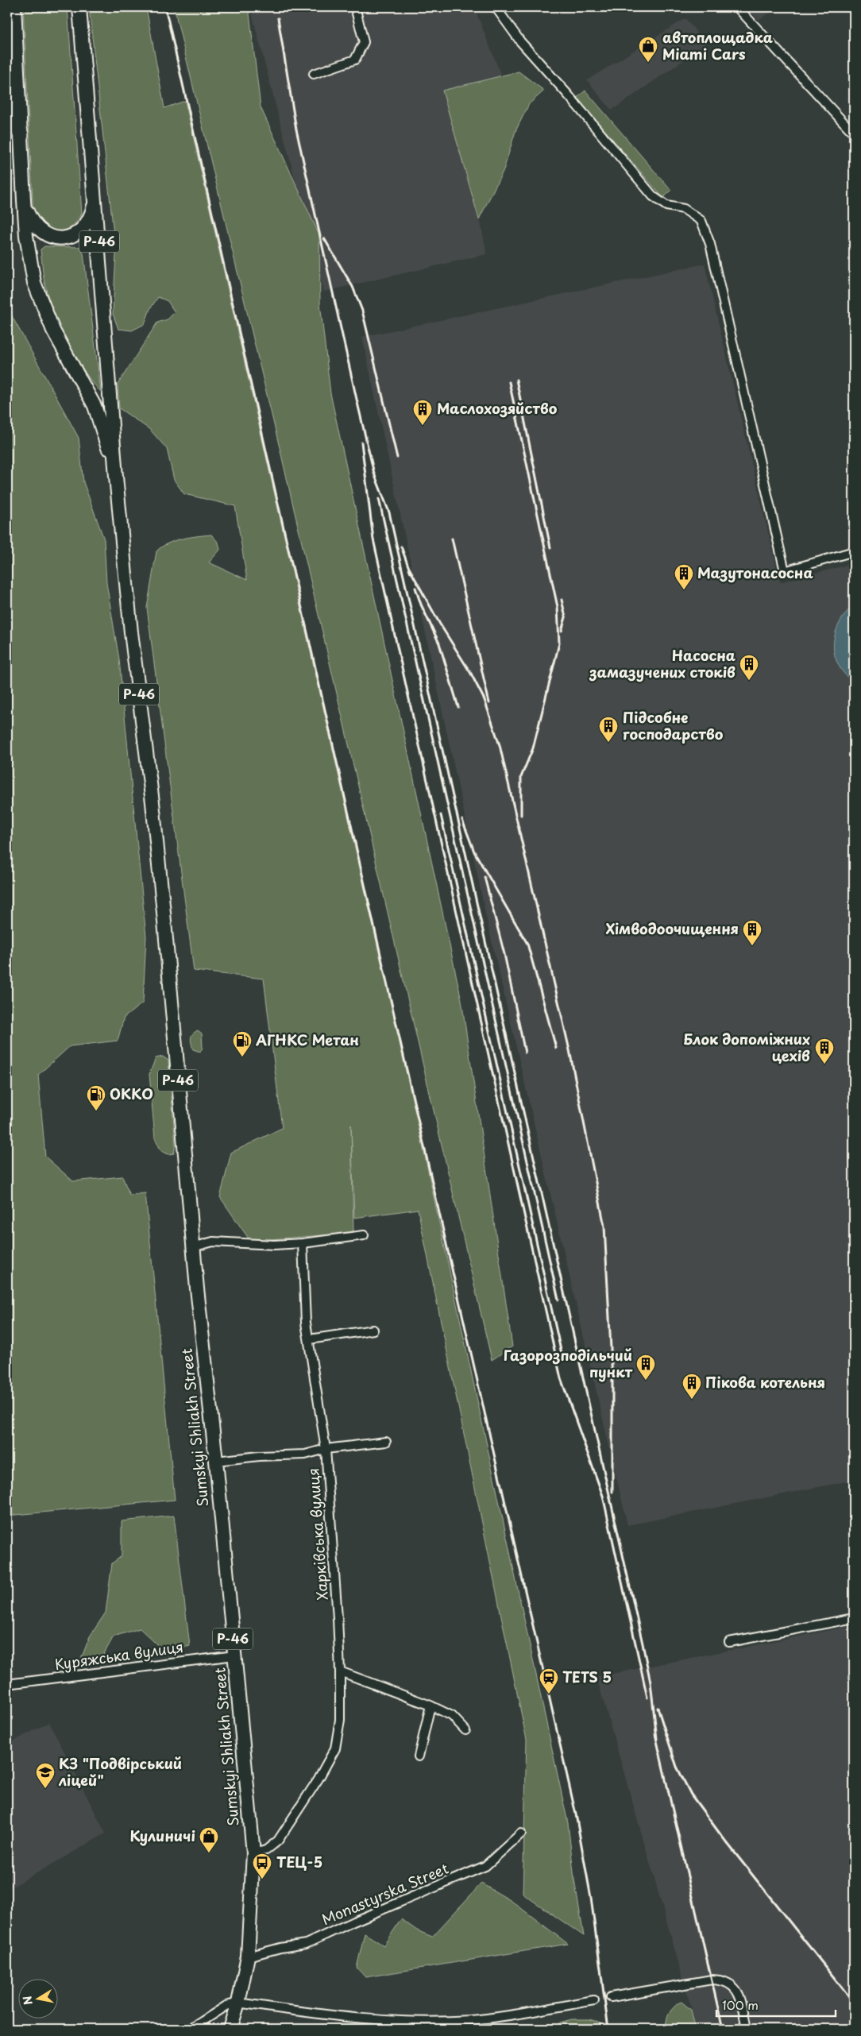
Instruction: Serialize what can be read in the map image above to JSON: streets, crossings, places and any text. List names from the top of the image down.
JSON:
{
  "streets": {
    "main road": ["Р-46", "Sumskyi Shliakh Street"],
    "street": ["Харківська вулиця", "Куряжська вулиця", "Monastyrska Street"]
  },
  "crossings": [
    ["Р-46", "Sumskyi Shliakh Street"],
    ["Sumskyi Shliakh Street", "Харківська вулиця"],
    ["Sumskyi Shliakh Street", "Куряжська вулиця"],
    ["Sumskyi Shliakh Street", "Monastyrska Street"]
  ],
  "places": {
    "shop": ["автоплощадка Miami Cars", "Кулиничі"],
    "building": [
      "Маслохозяйство",
      "Мазутонасосна",
      "Насосна замазучених стоків",
      "Підсобне господарство",
      "Хімводоочищення",
      "Блок допоміжних цехів",
      "Газорозподільчий пункт",
      "Пікова котельня"
    ],
    "fuel station": ["АГНКС Метан", "OKKO"],
    "station": ["TETS 5"],
    "school or university": ["КЗ \"Подвірський ліцей\""],
    "bus stop": ["ТЕЦ-5"]
  },
  "scale_bar": "100 m",
  "north": "left"
}
